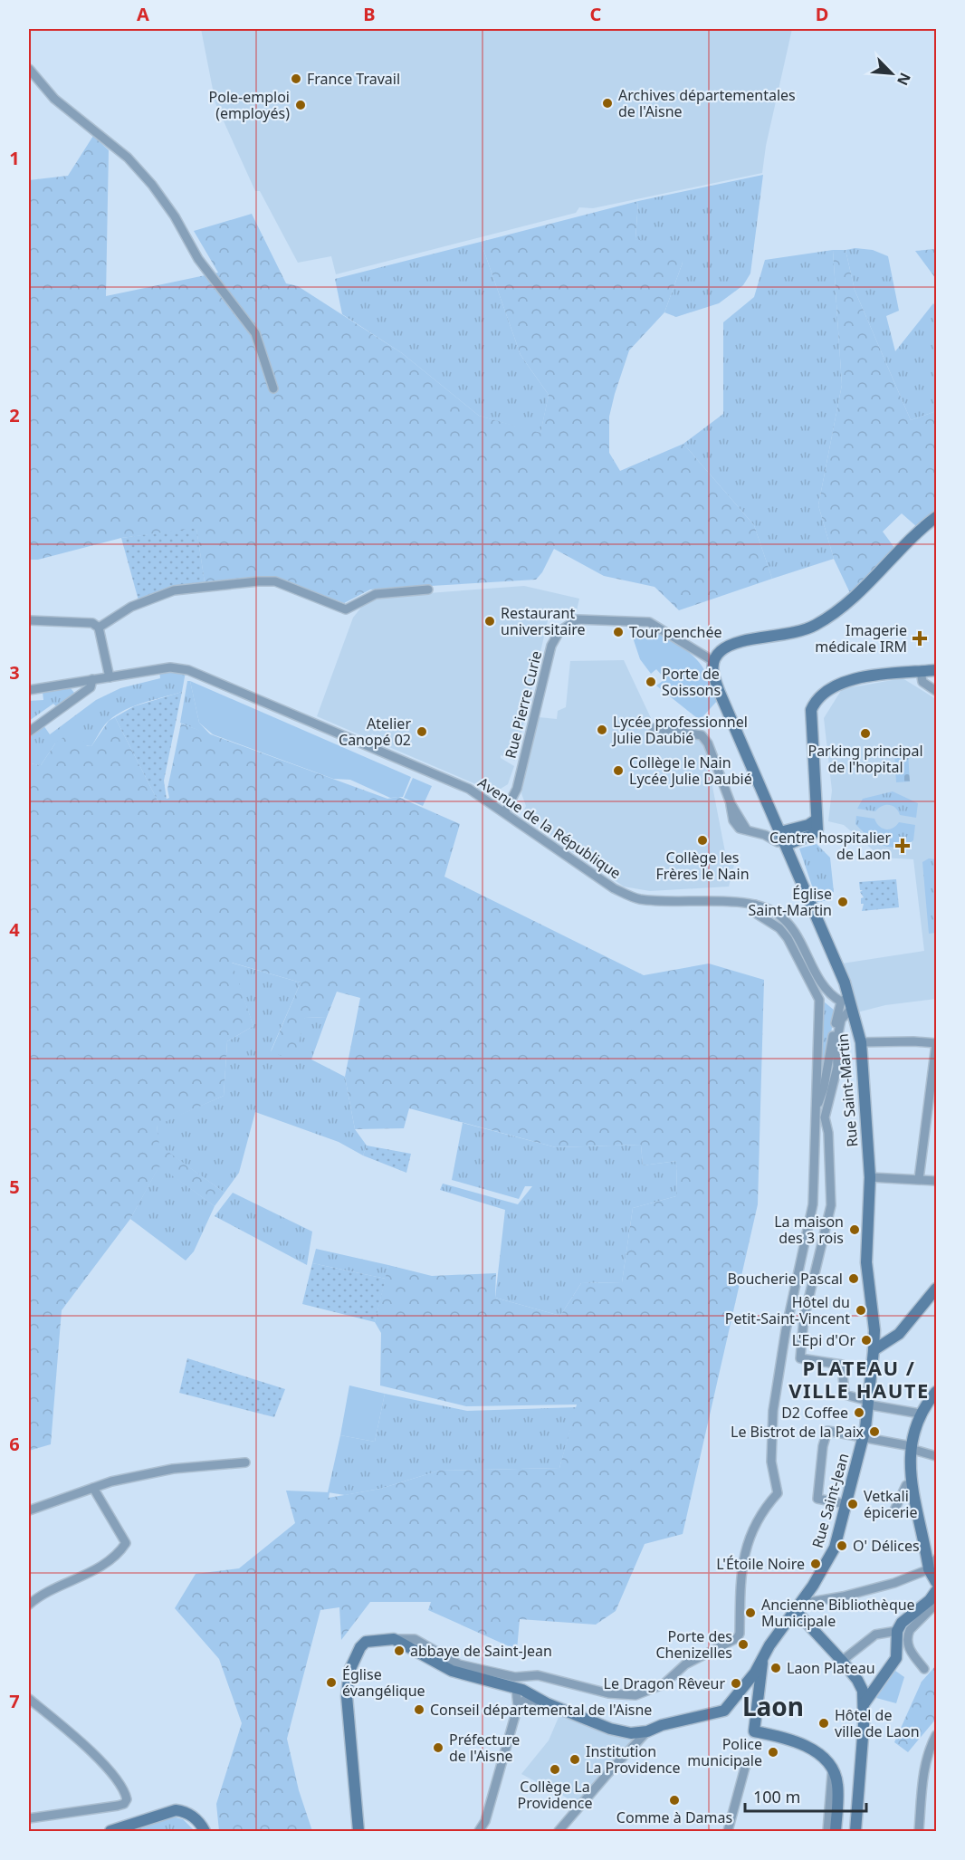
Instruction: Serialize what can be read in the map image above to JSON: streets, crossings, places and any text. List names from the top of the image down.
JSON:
{
  "streets": {
    "street": [
      "Rue Pierre Curie",
      "Avenue de la République",
      "Rue Saint-Martin",
      "Rue Saint-Jean"
    ]
  },
  "crossings": [
    ["Rue Pierre Curie", "Avenue de la République"],
    ["Rue Pierre Curie", "Rue Saint-Martin"],
    ["Avenue de la République", "Rue Saint-Martin"],
    ["Rue Saint-Martin", "Rue Saint-Jean"]
  ],
  "districts": ["PLATEAU / VILLE HAUTE", "Laon"],
  "places": {
    "other": [
      "France Travail",
      "Archives départementales de l'Aisne",
      "Pole-emploi (employés)",
      "Restaurant universitaire",
      "Tour penchée",
      "Porte de Soissons",
      "Lycée professionnel Julie Daubié",
      "Atelier Canopé 02",
      "Parking principal de l'hopital",
      "Collège le Nain Lycée Julie Daubié",
      "Collège les Frères le Nain",
      "Église Saint-Martin",
      "La maison des 3 rois",
      "Boucherie Pascal",
      "Hôtel du Petit-Saint-Vincent",
      "L'Epi d'Or",
      "D2 Coffee",
      "Le Bistrot de la Paix",
      "Vetkali épicerie",
      "O' Délices",
      "L'Étoile Noire",
      "Ancienne Bibliothèque Municipale",
      "Porte des Chenizelles",
      "abbaye de Saint-Jean",
      "Laon Plateau",
      "Église évangélique",
      "Le Dragon Rêveur",
      "Conseil départemental de l'Aisne",
      "Hôtel de ville de Laon",
      "Préfecture de l'Aisne",
      "Police municipale",
      "Institution La Providence",
      "Collège La Providence",
      "Comme à Damas"
    ],
    "health": ["Imagerie médicale IRM", "Centre hospitalier de Laon"]
  },
  "scale_bar": "100 m",
  "north": "bottom right",
  "grid": {
    "columns": [
      "A",
      "B",
      "C",
      "D"
    ],
    "rows": [
      "1",
      "2",
      "3",
      "4",
      "5",
      "6",
      "7"
    ]
  }
}
